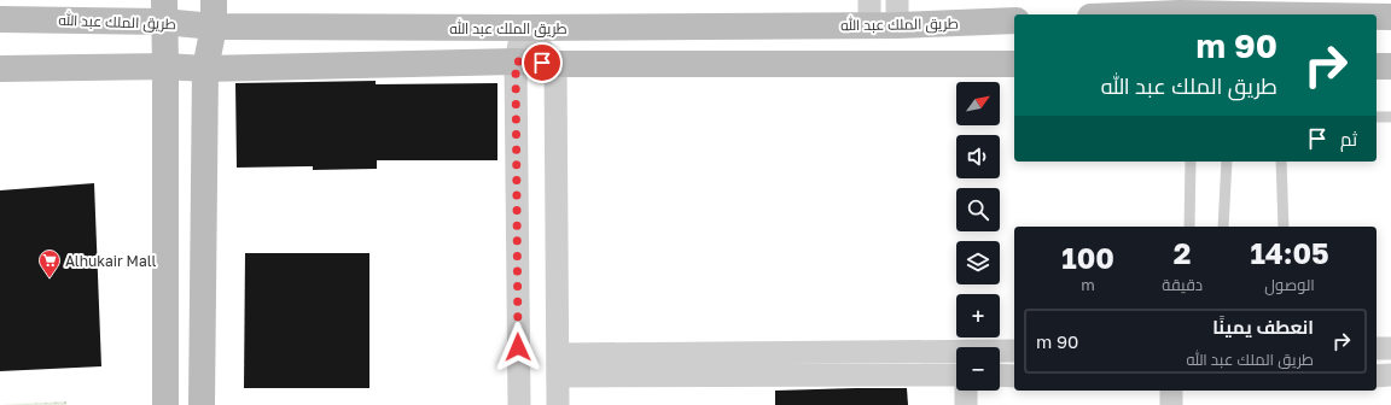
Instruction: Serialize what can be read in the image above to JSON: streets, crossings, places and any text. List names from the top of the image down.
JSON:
{
  "streets": {
    "main road": ["طريق الملك عبد الله"]
  },
  "places": {
    "supermarket": ["Alhukair Mall"]
  },
  "north": "top right",
  "page": {
    "turn": ["90 m", "طريق الملك عبد الله"],
    "map_buttons": ["+", "−"],
    "then": "ثم",
    "eta": [
      "14:05",
      "الوصول",
      "2",
      "دقيقة",
      "100",
      "m"
    ],
    "list": [
      {
        "name": "انعطف يمينًا",
        "note": "طريق الملك عبد الله",
        "value": "90 m"
      }
    ]
  }
}
